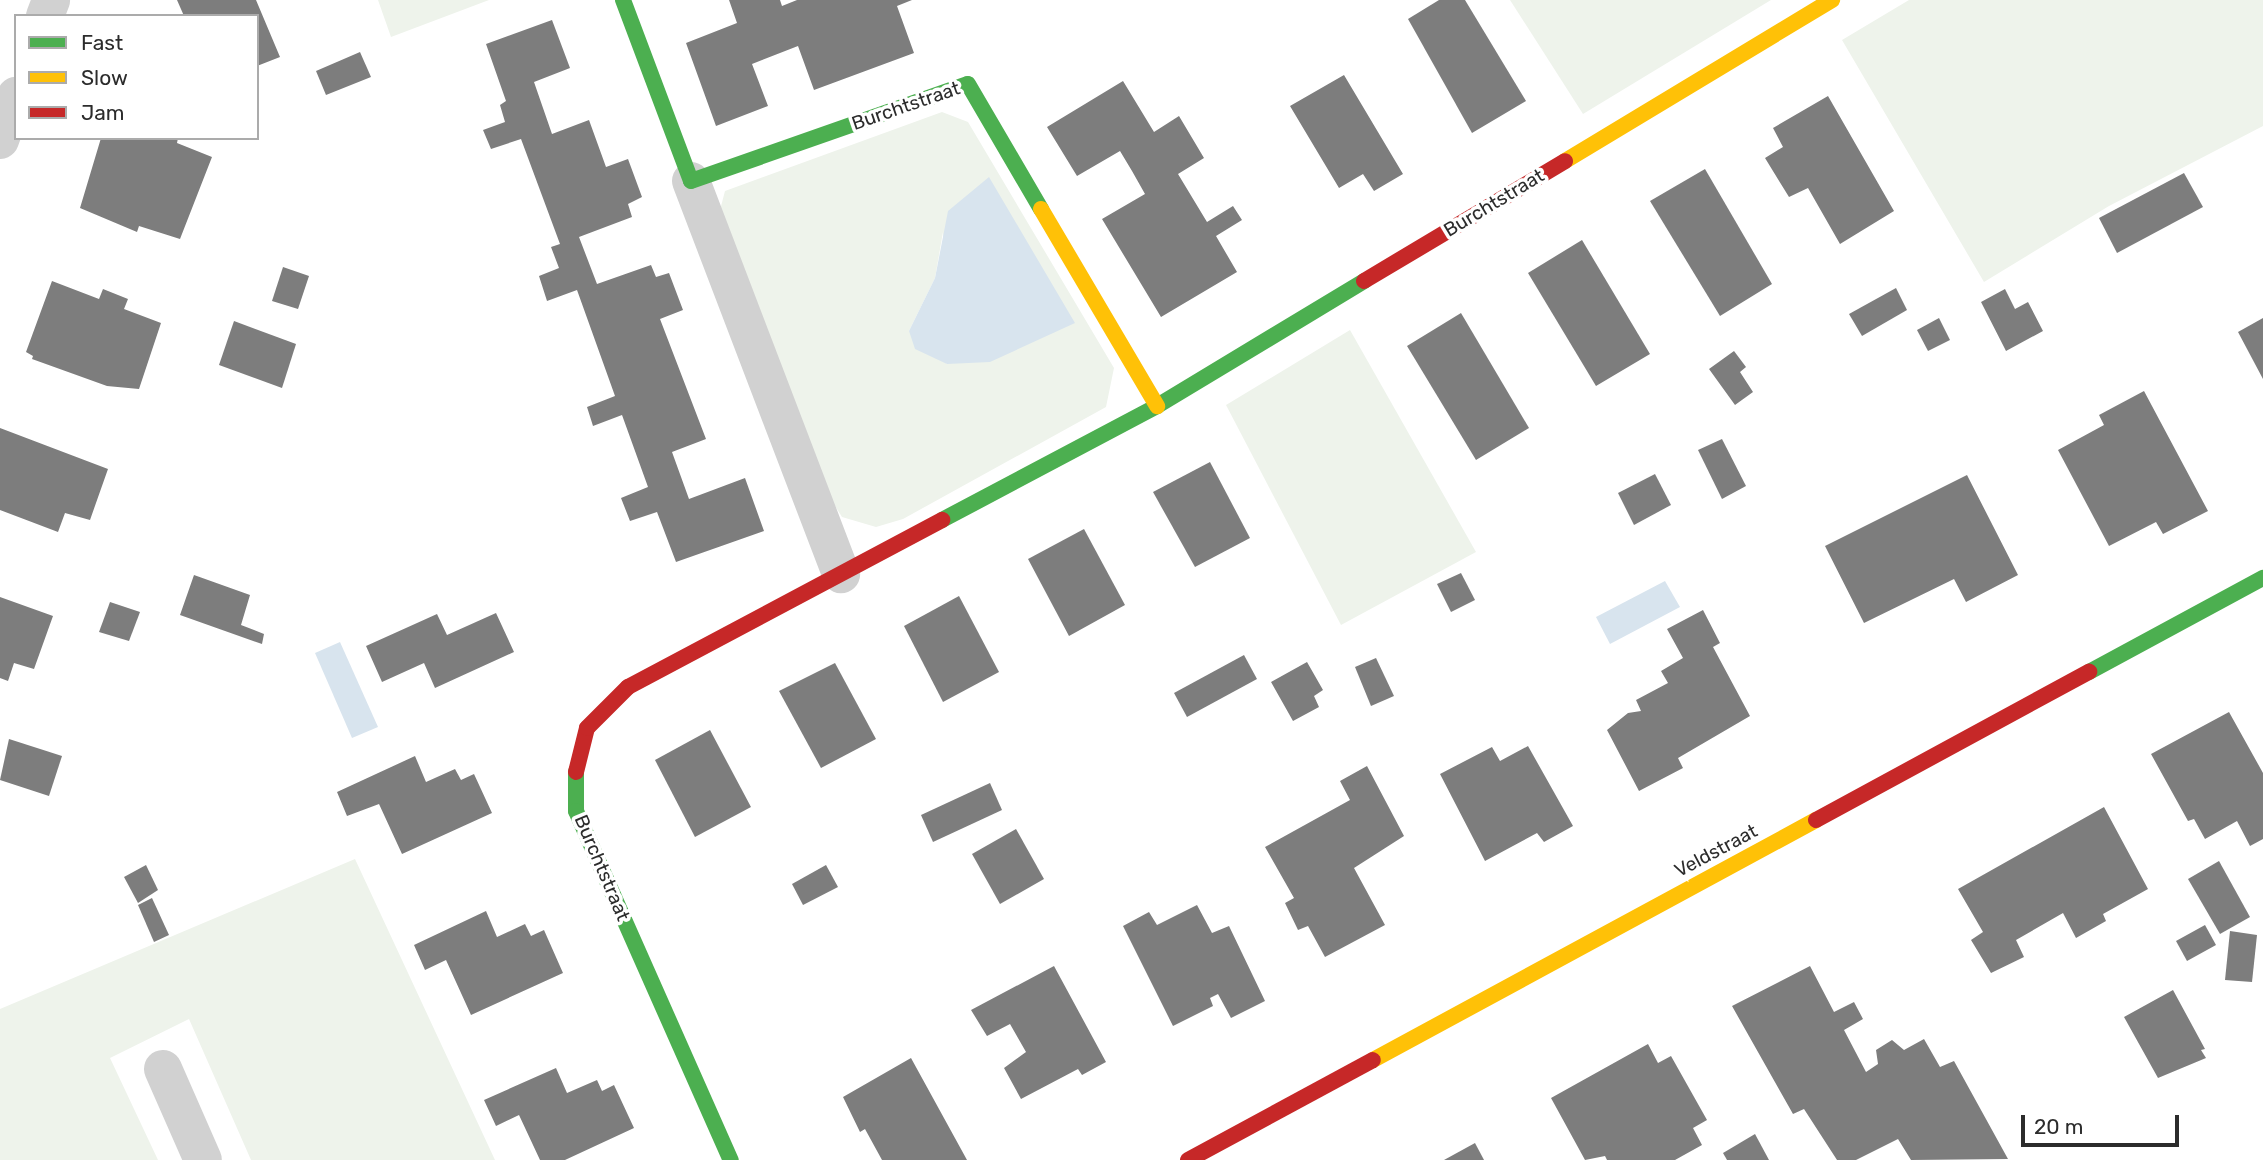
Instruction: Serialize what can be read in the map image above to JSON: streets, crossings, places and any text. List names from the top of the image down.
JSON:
{
  "streets": {
    "street": ["Burchtstraat", "Veldstraat"]
  },
  "legend": ["Fast", "Slow", "Jam"],
  "scale_bar": "20 m"
}
